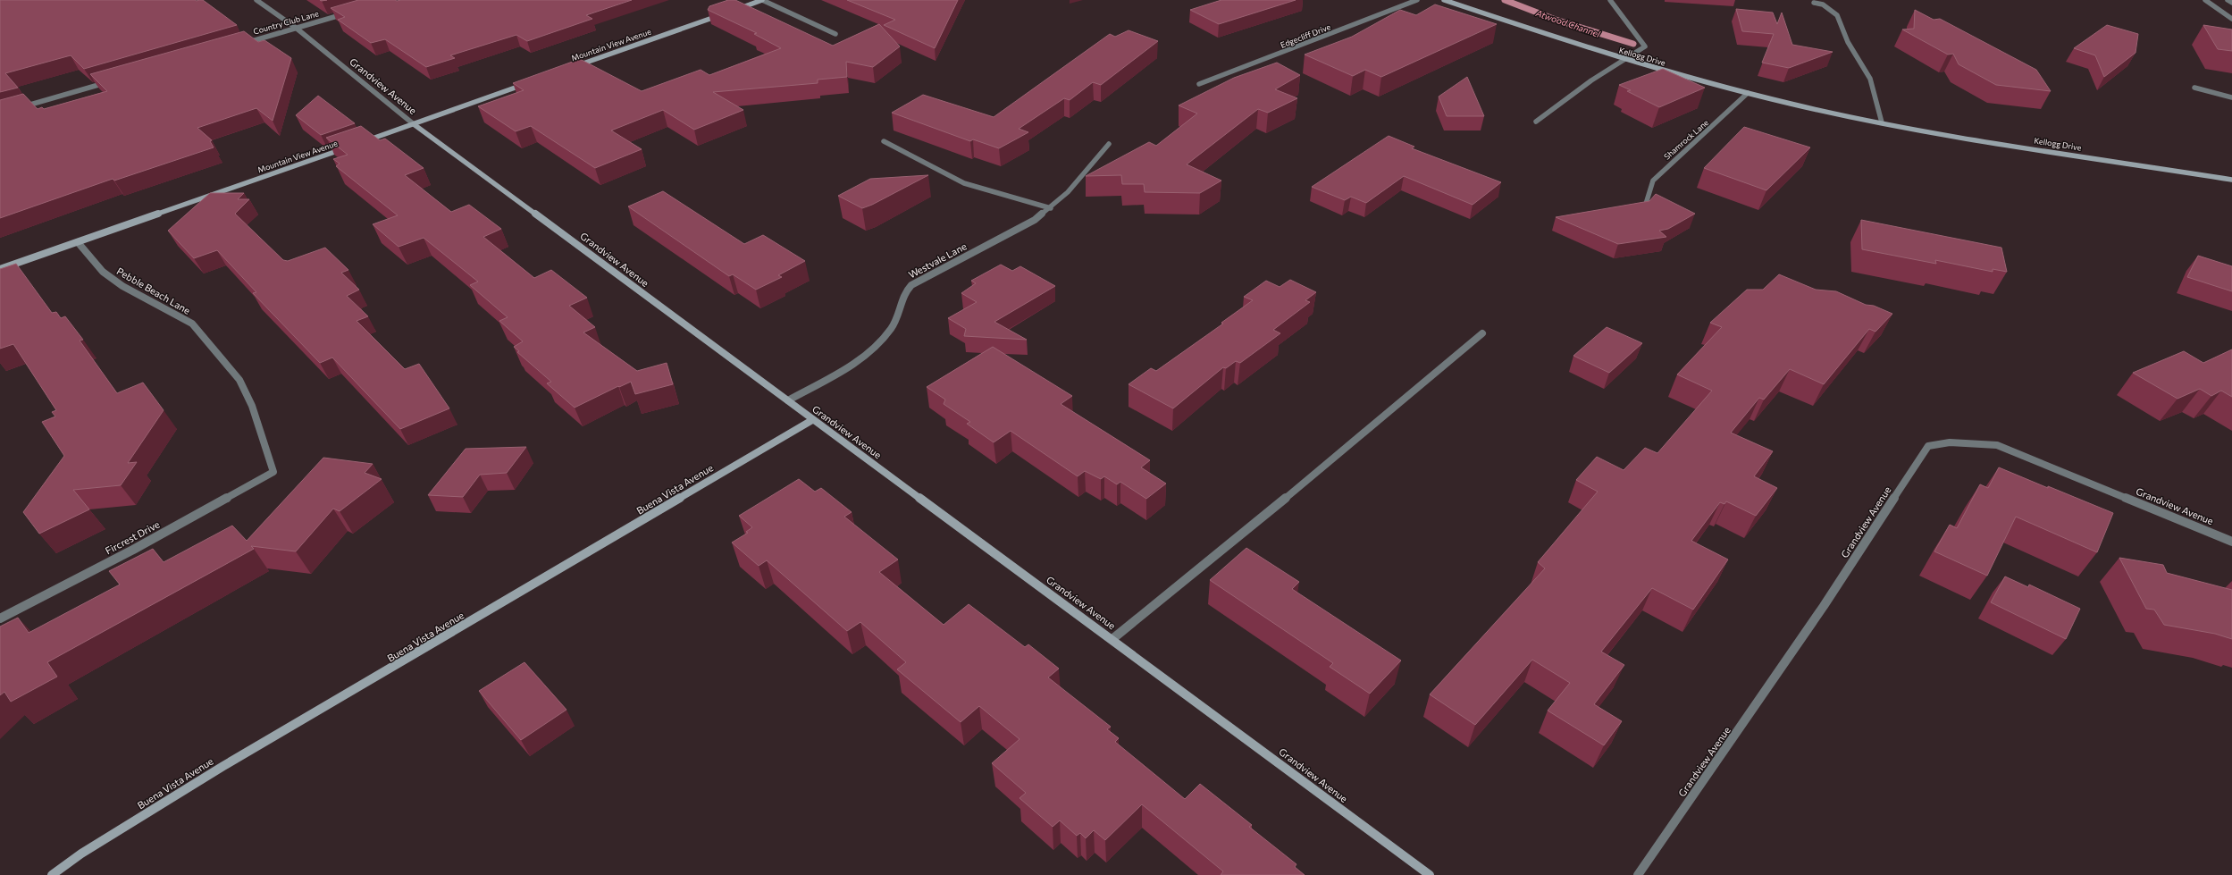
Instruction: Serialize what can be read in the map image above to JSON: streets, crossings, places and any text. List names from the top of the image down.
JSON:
{
  "streets": {
    "street": [
      "Country Club Lane",
      "Edgecliff Drive",
      "Mountain View Avenue",
      "Kellogg Drive",
      "Grandview Avenue",
      "Shamrock Lane",
      "Westvale Lane",
      "Pebble Beach Lane",
      "Buena Vista Avenue",
      "Fircrest Drive"
    ]
  },
  "crossings": [
    ["Country Club Lane", "Grandview Avenue"],
    ["Mountain View Avenue", "Pebble Beach Lane"],
    ["Kellogg Drive", "Shamrock Lane"],
    ["Grandview Avenue", "Westvale Lane"],
    ["Grandview Avenue", "Buena Vista Avenue"],
    ["Pebble Beach Lane", "Fircrest Drive"]
  ],
  "water": ["Atwood Channel"]
}
